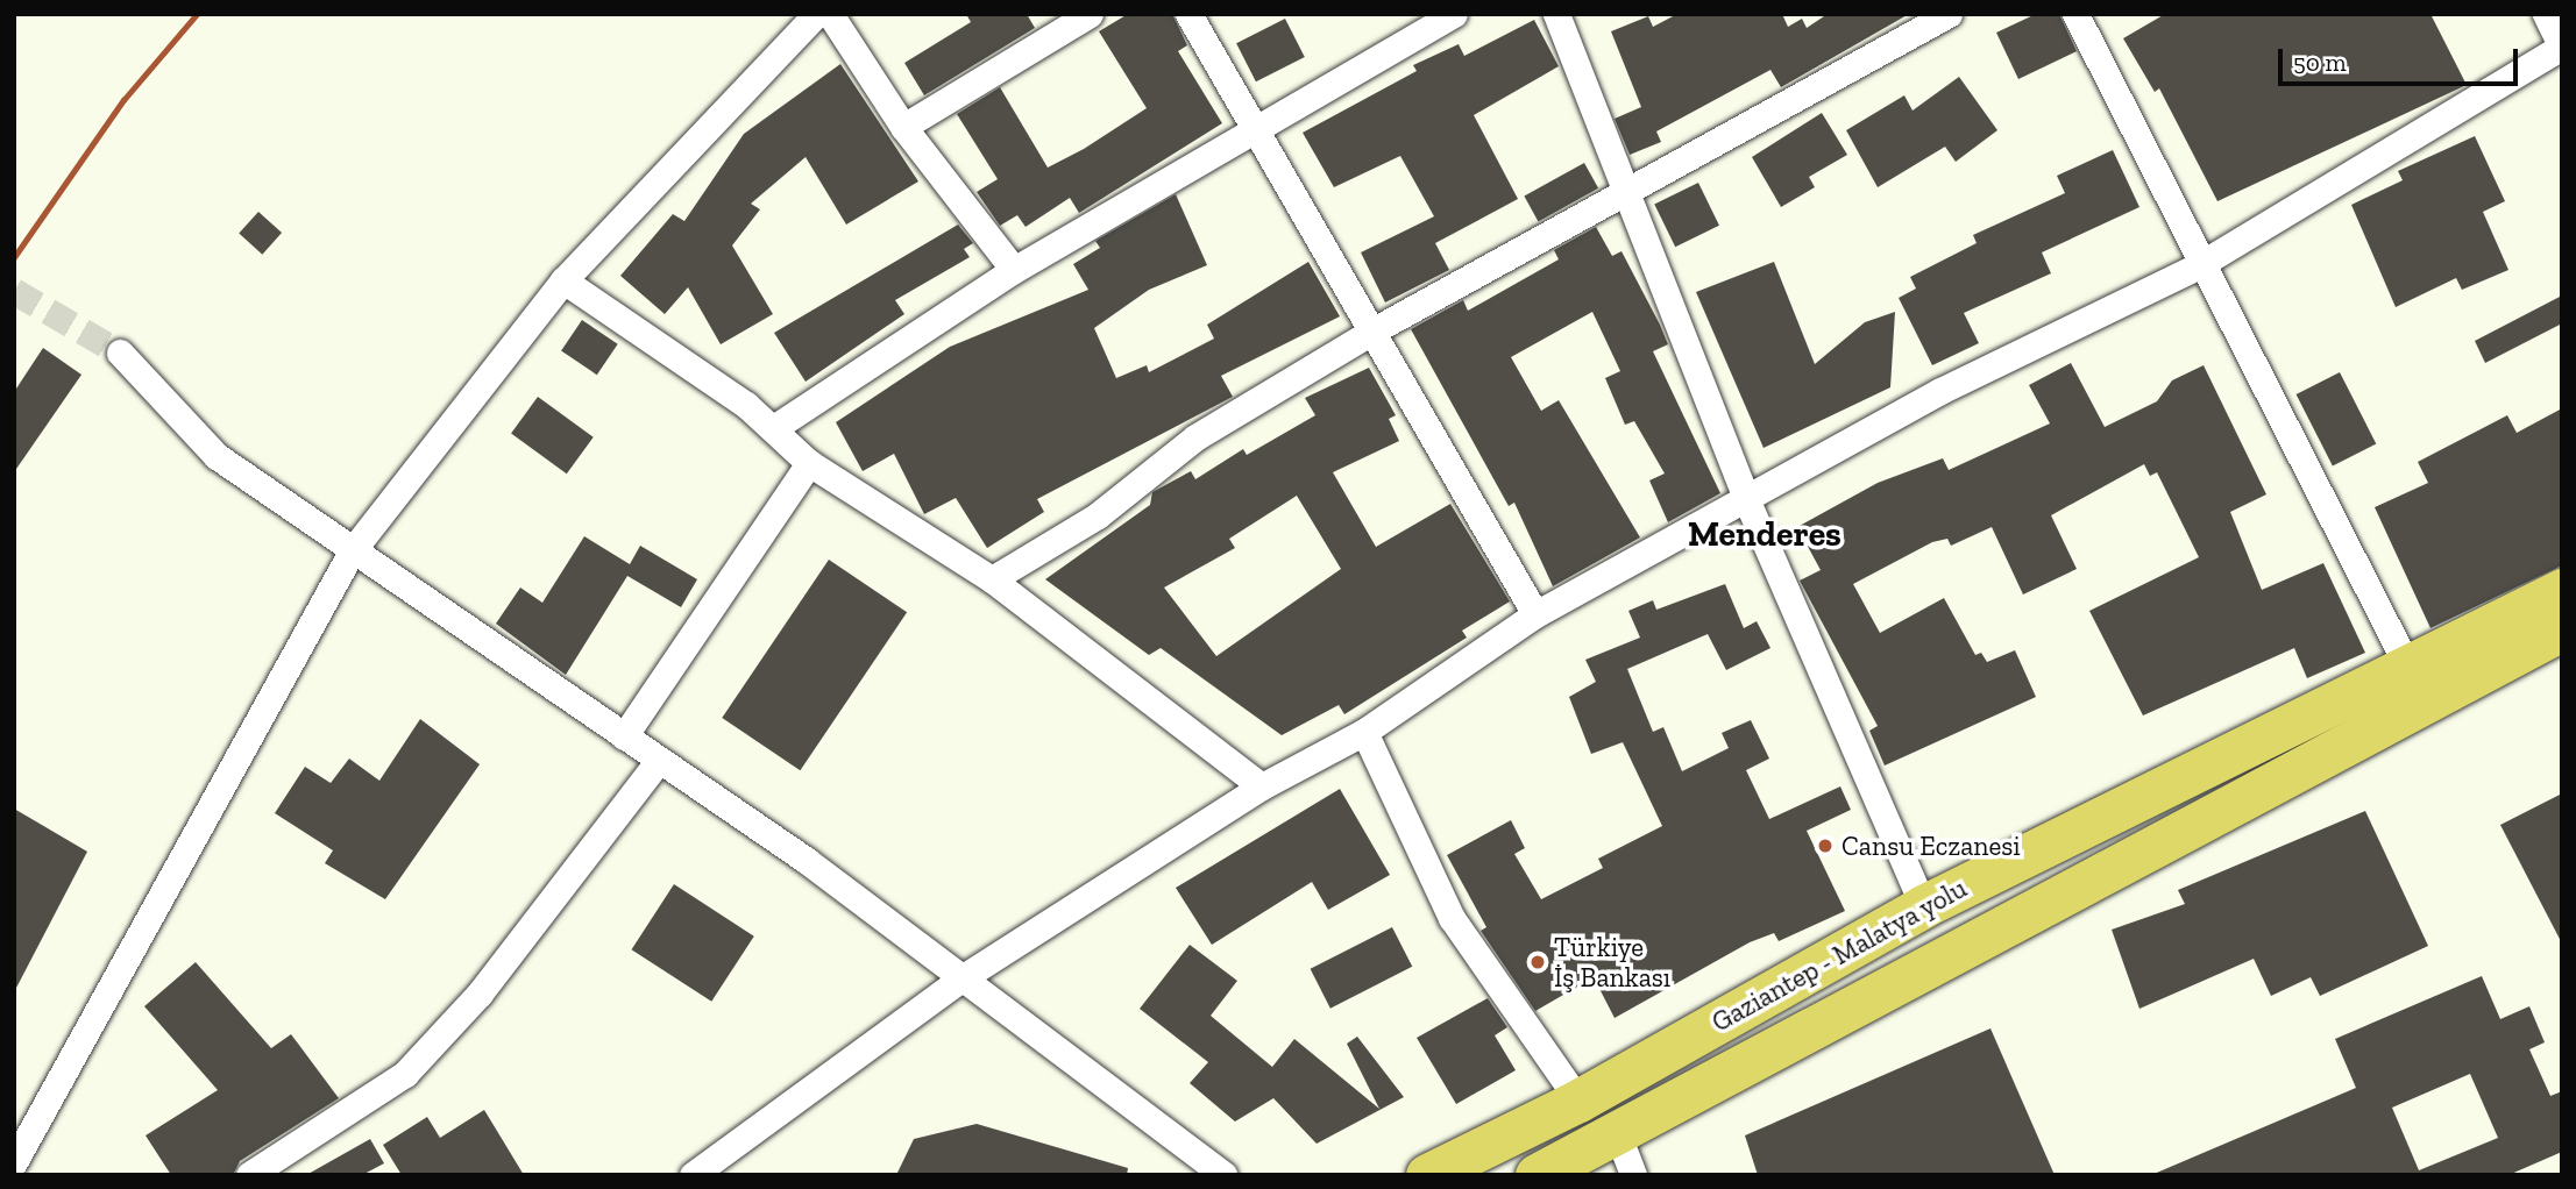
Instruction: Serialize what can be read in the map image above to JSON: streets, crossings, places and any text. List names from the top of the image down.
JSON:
{
  "streets": {
    "highway": ["Gaziantep - Malatya yolu"]
  },
  "districts": ["Menderes"],
  "places": ["Cansu Eczanesi", "Türkiye İş Bankası"],
  "scale_bar": "50 m"
}
